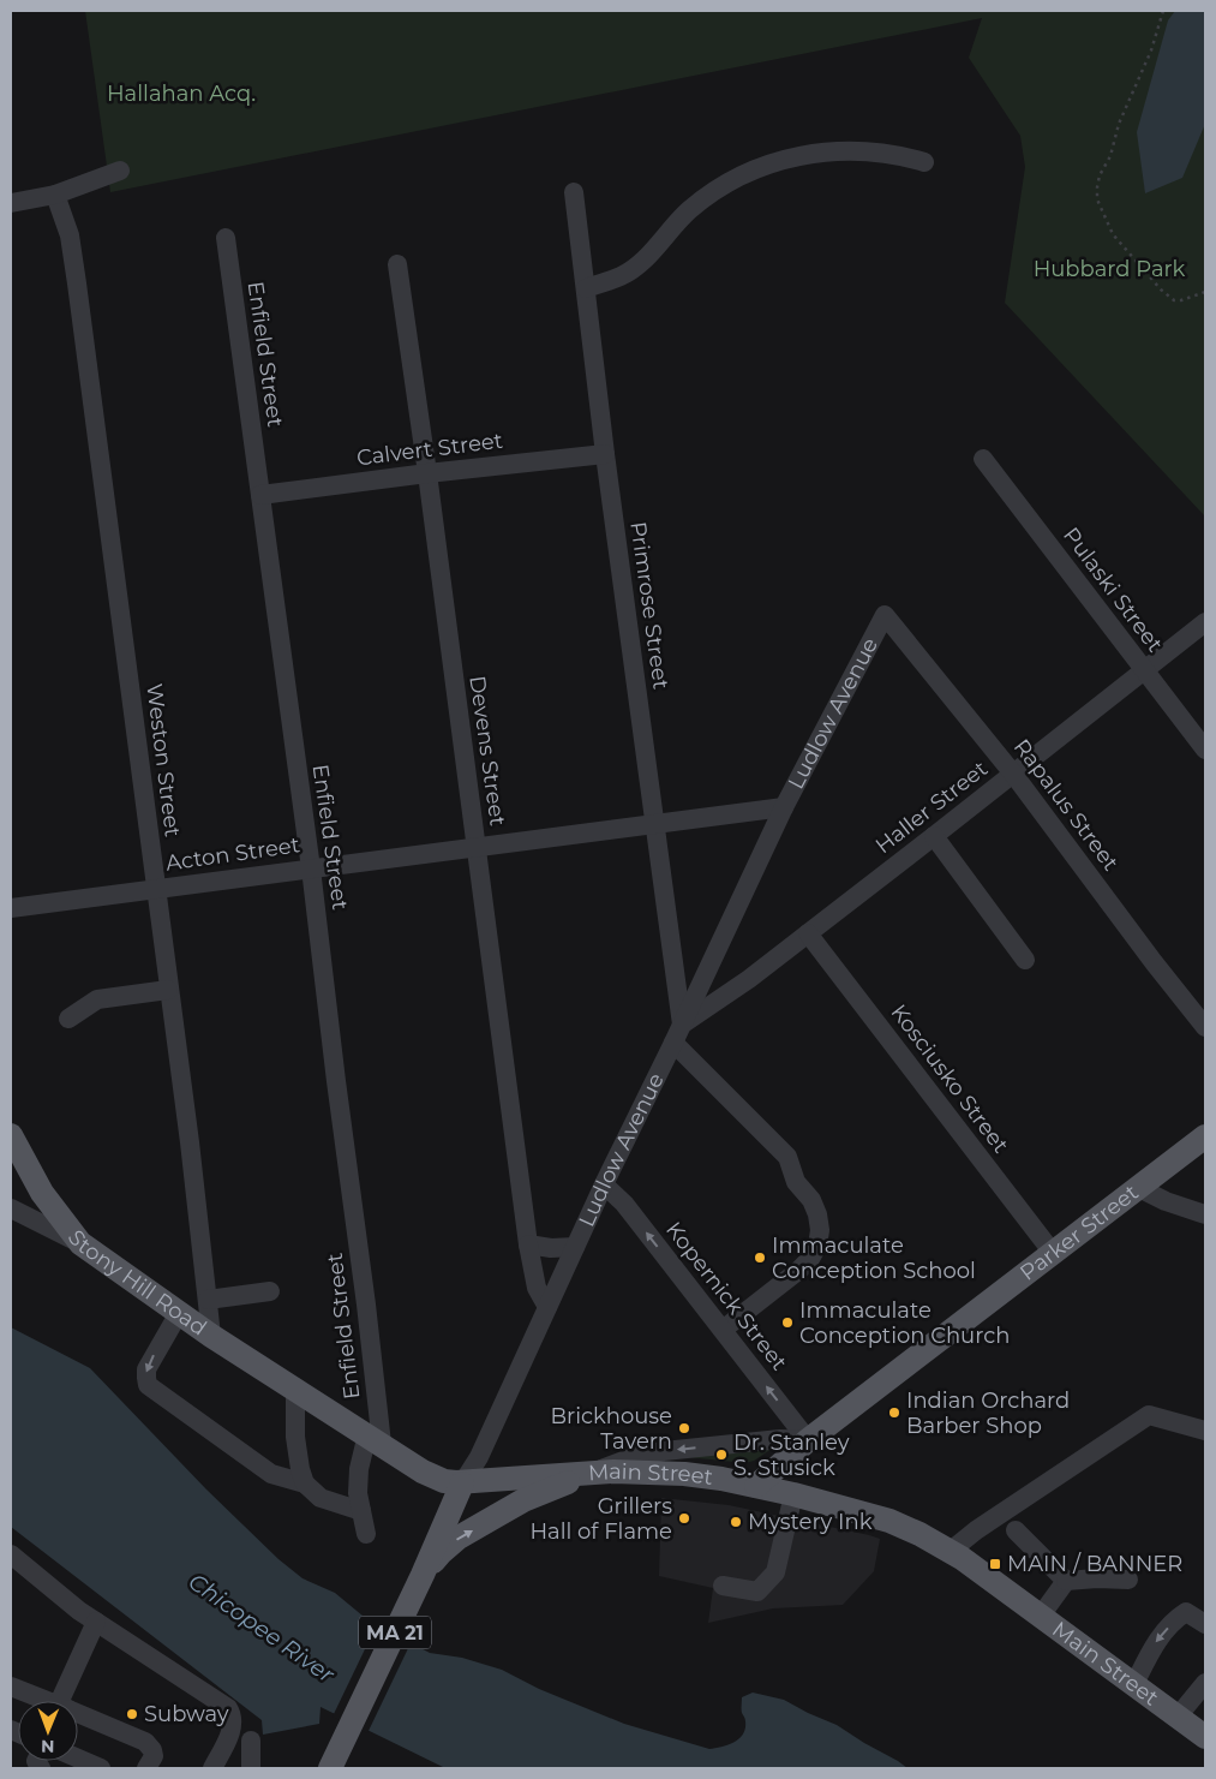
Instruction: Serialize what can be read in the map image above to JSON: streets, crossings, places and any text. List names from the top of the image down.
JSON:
{
  "streets": {
    "main road": [
      "Ludlow Avenue",
      "Parker Street",
      "Stony Hill Road",
      "Main Street",
      "MA 21"
    ],
    "street": [
      "Enfield Street",
      "Calvert Street",
      "Pulaski Street",
      "Primrose Street",
      "Devens Street",
      "Weston Street",
      "Rapalus Street",
      "Haller Street",
      "Acton Street",
      "Kosciusko Street",
      "Kopernick Street"
    ]
  },
  "crossings": [
    ["Enfield Street", "Calvert Street"],
    ["Enfield Street", "Acton Street"],
    ["Enfield Street", "Main Street"],
    ["Calvert Street", "Primrose Street"],
    ["Calvert Street", "Devens Street"],
    ["Pulaski Street", "Haller Street"],
    ["Primrose Street", "Ludlow Avenue"],
    ["Primrose Street", "Haller Street"],
    ["Primrose Street", "Acton Street"],
    ["Ludlow Avenue", "Devens Street"],
    ["Ludlow Avenue", "Rapalus Street"],
    ["Ludlow Avenue", "Haller Street"],
    ["Ludlow Avenue", "Acton Street"],
    ["Ludlow Avenue", "Kopernick Street"],
    ["Ludlow Avenue", "Main Street"],
    ["Devens Street", "Acton Street"],
    ["Weston Street", "Acton Street"],
    ["Weston Street", "Stony Hill Road"],
    ["Rapalus Street", "Haller Street"],
    ["Haller Street", "Kosciusko Street"],
    ["Kosciusko Street", "Parker Street"],
    ["Parker Street", "Kopernick Street"],
    ["Parker Street", "Main Street"],
    ["Stony Hill Road", "Main Street"]
  ],
  "one_way": ["Kopernick Street"],
  "water": ["Chicopee River"],
  "parks": ["Hallahan Acq.", "Hubbard Park"],
  "places": {
    "other": [
      "Immaculate Conception School",
      "Immaculate Conception Church",
      "Indian Orchard Barber Shop",
      "Brickhouse Tavern",
      "Dr. Stanley S. Stusick",
      "Grillers Hall of Flame",
      "Mystery Ink",
      "Subway"
    ],
    "transit": ["MAIN / BANNER"]
  },
  "north": "bottom"
}
